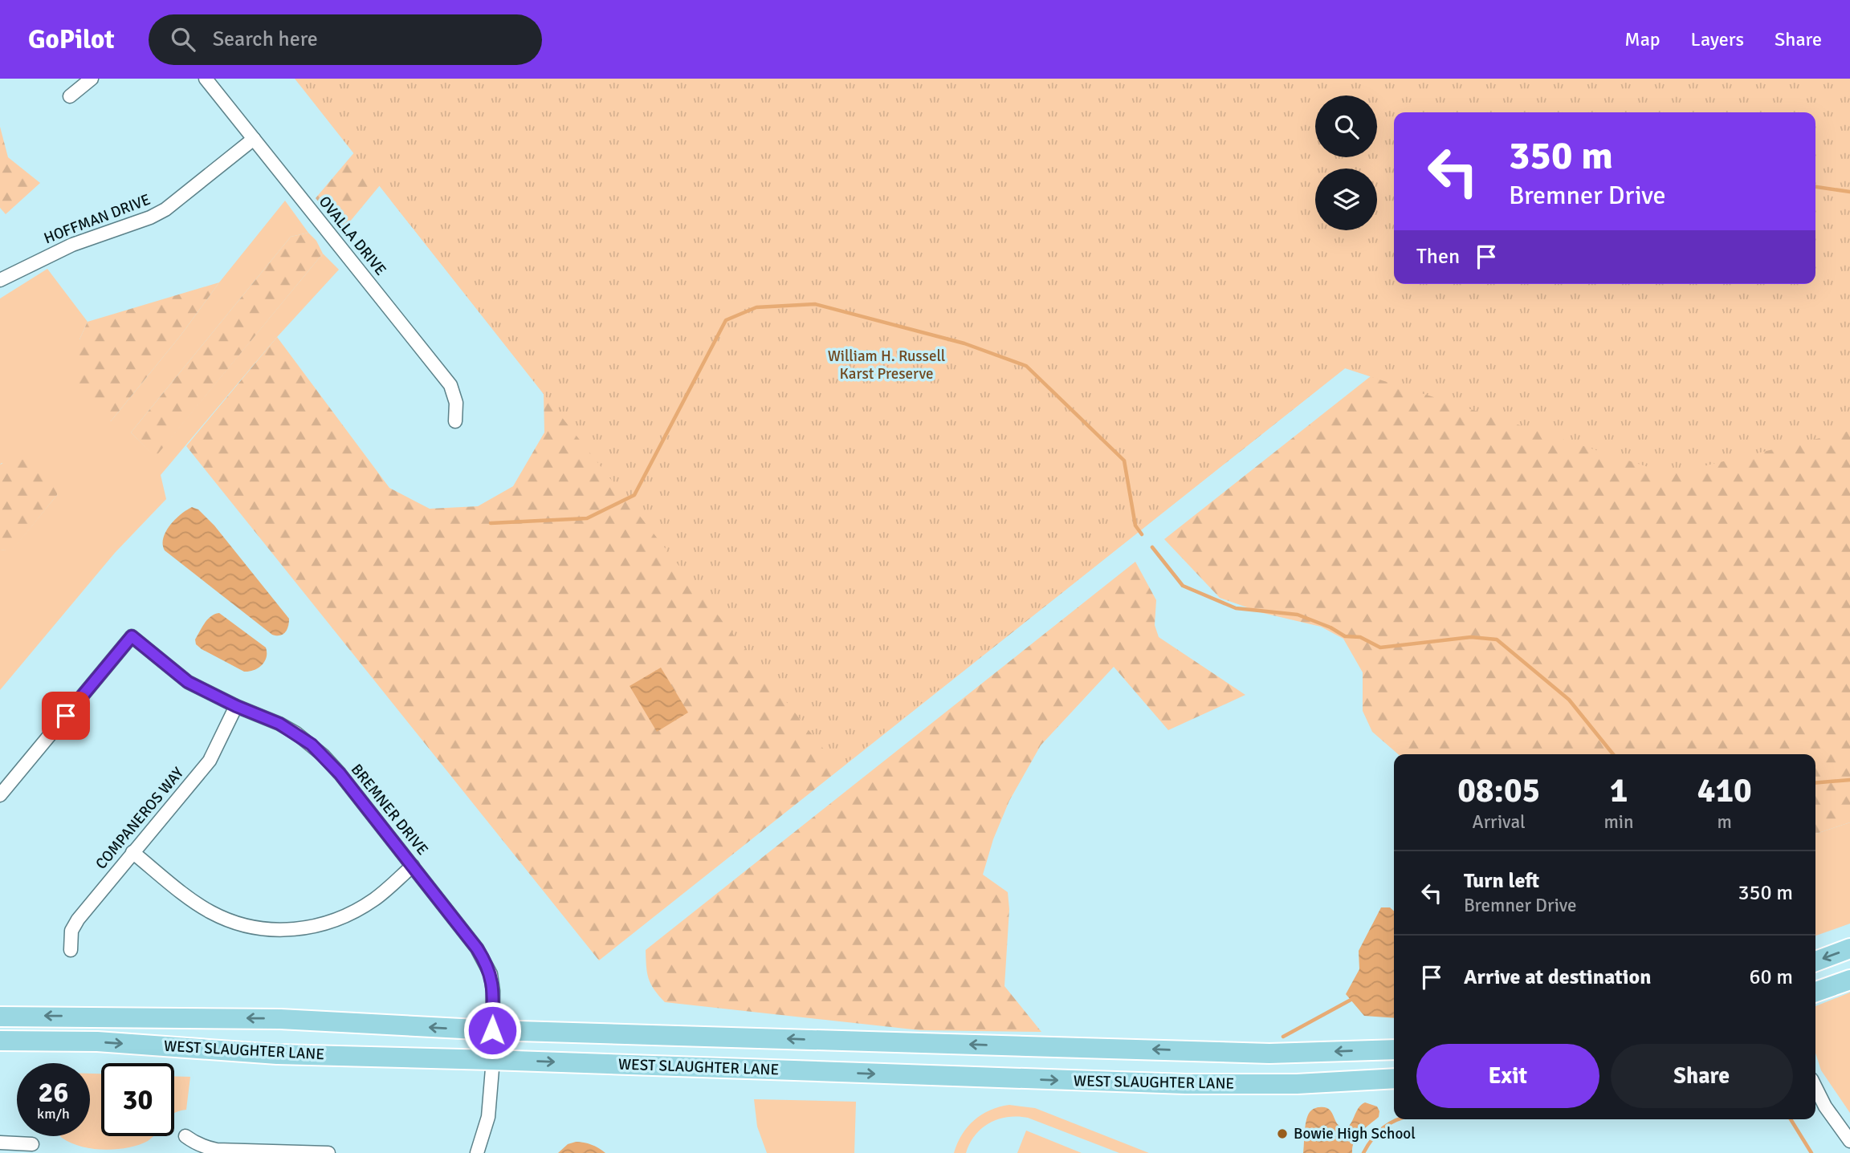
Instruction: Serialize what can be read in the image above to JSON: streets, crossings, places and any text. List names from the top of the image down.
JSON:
{
  "streets": {
    "main road": ["WEST SLAUGHTER LANE"],
    "street": [
      "HOFFMAN DRIVE",
      "OVALLA DRIVE",
      "BREMNER DRIVE",
      "COMPANEROS WAY"
    ]
  },
  "crossings": [
    ["HOFFMAN DRIVE", "OVALLA DRIVE"],
    ["BREMNER DRIVE", "COMPANEROS WAY"],
    ["BREMNER DRIVE", "WEST SLAUGHTER LANE"]
  ],
  "parks": ["William H. Russell Karst Preserve"],
  "places": ["Bowie High School"],
  "page": {
    "header": "GoPilot",
    "search": "Search here",
    "nav": ["Map", "Layers", "Share"],
    "turn": ["350 m", "Bremner Drive"],
    "then": "Then",
    "eta": [
      "08:05",
      "Arrival",
      "1",
      "min",
      "410",
      "m"
    ],
    "list": [
      {
        "name": "Turn left",
        "note": "Bremner Drive",
        "value": "350 m"
      },
      {
        "name": "Arrive at destination",
        "value": "60 m"
      }
    ],
    "buttons": ["Exit", "Share"],
    "speed": "26 km/h",
    "limit": "30"
  }
}
